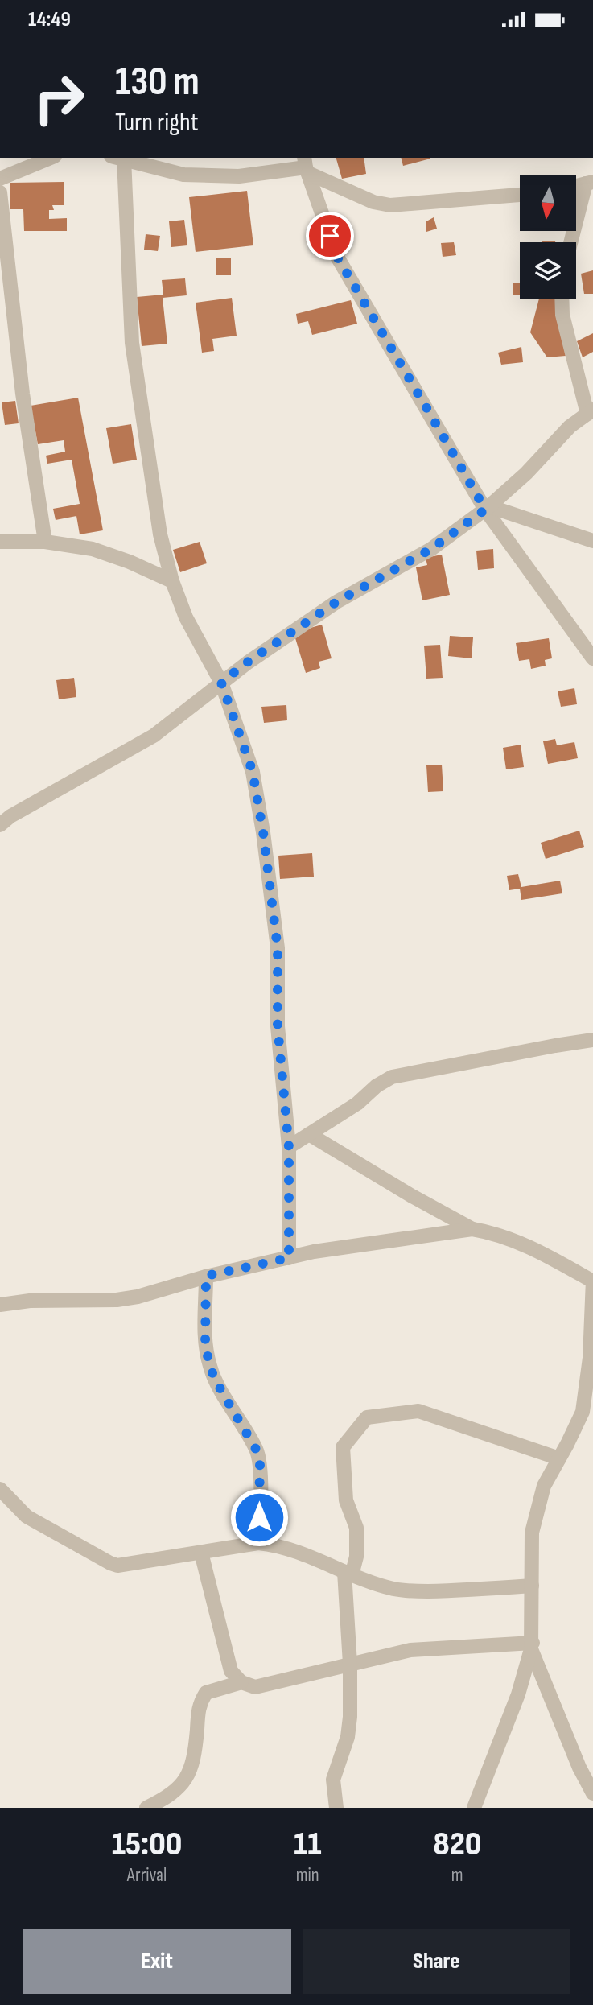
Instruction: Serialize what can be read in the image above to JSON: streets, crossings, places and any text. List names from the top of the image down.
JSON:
{
  "north": "bottom",
  "page": {
    "status": "14:49",
    "turn": ["130 m", "Turn right"],
    "eta": [
      "15:00",
      "Arrival",
      "11",
      "min",
      "820",
      "m"
    ],
    "buttons": ["Exit", "Share"]
  }
}
